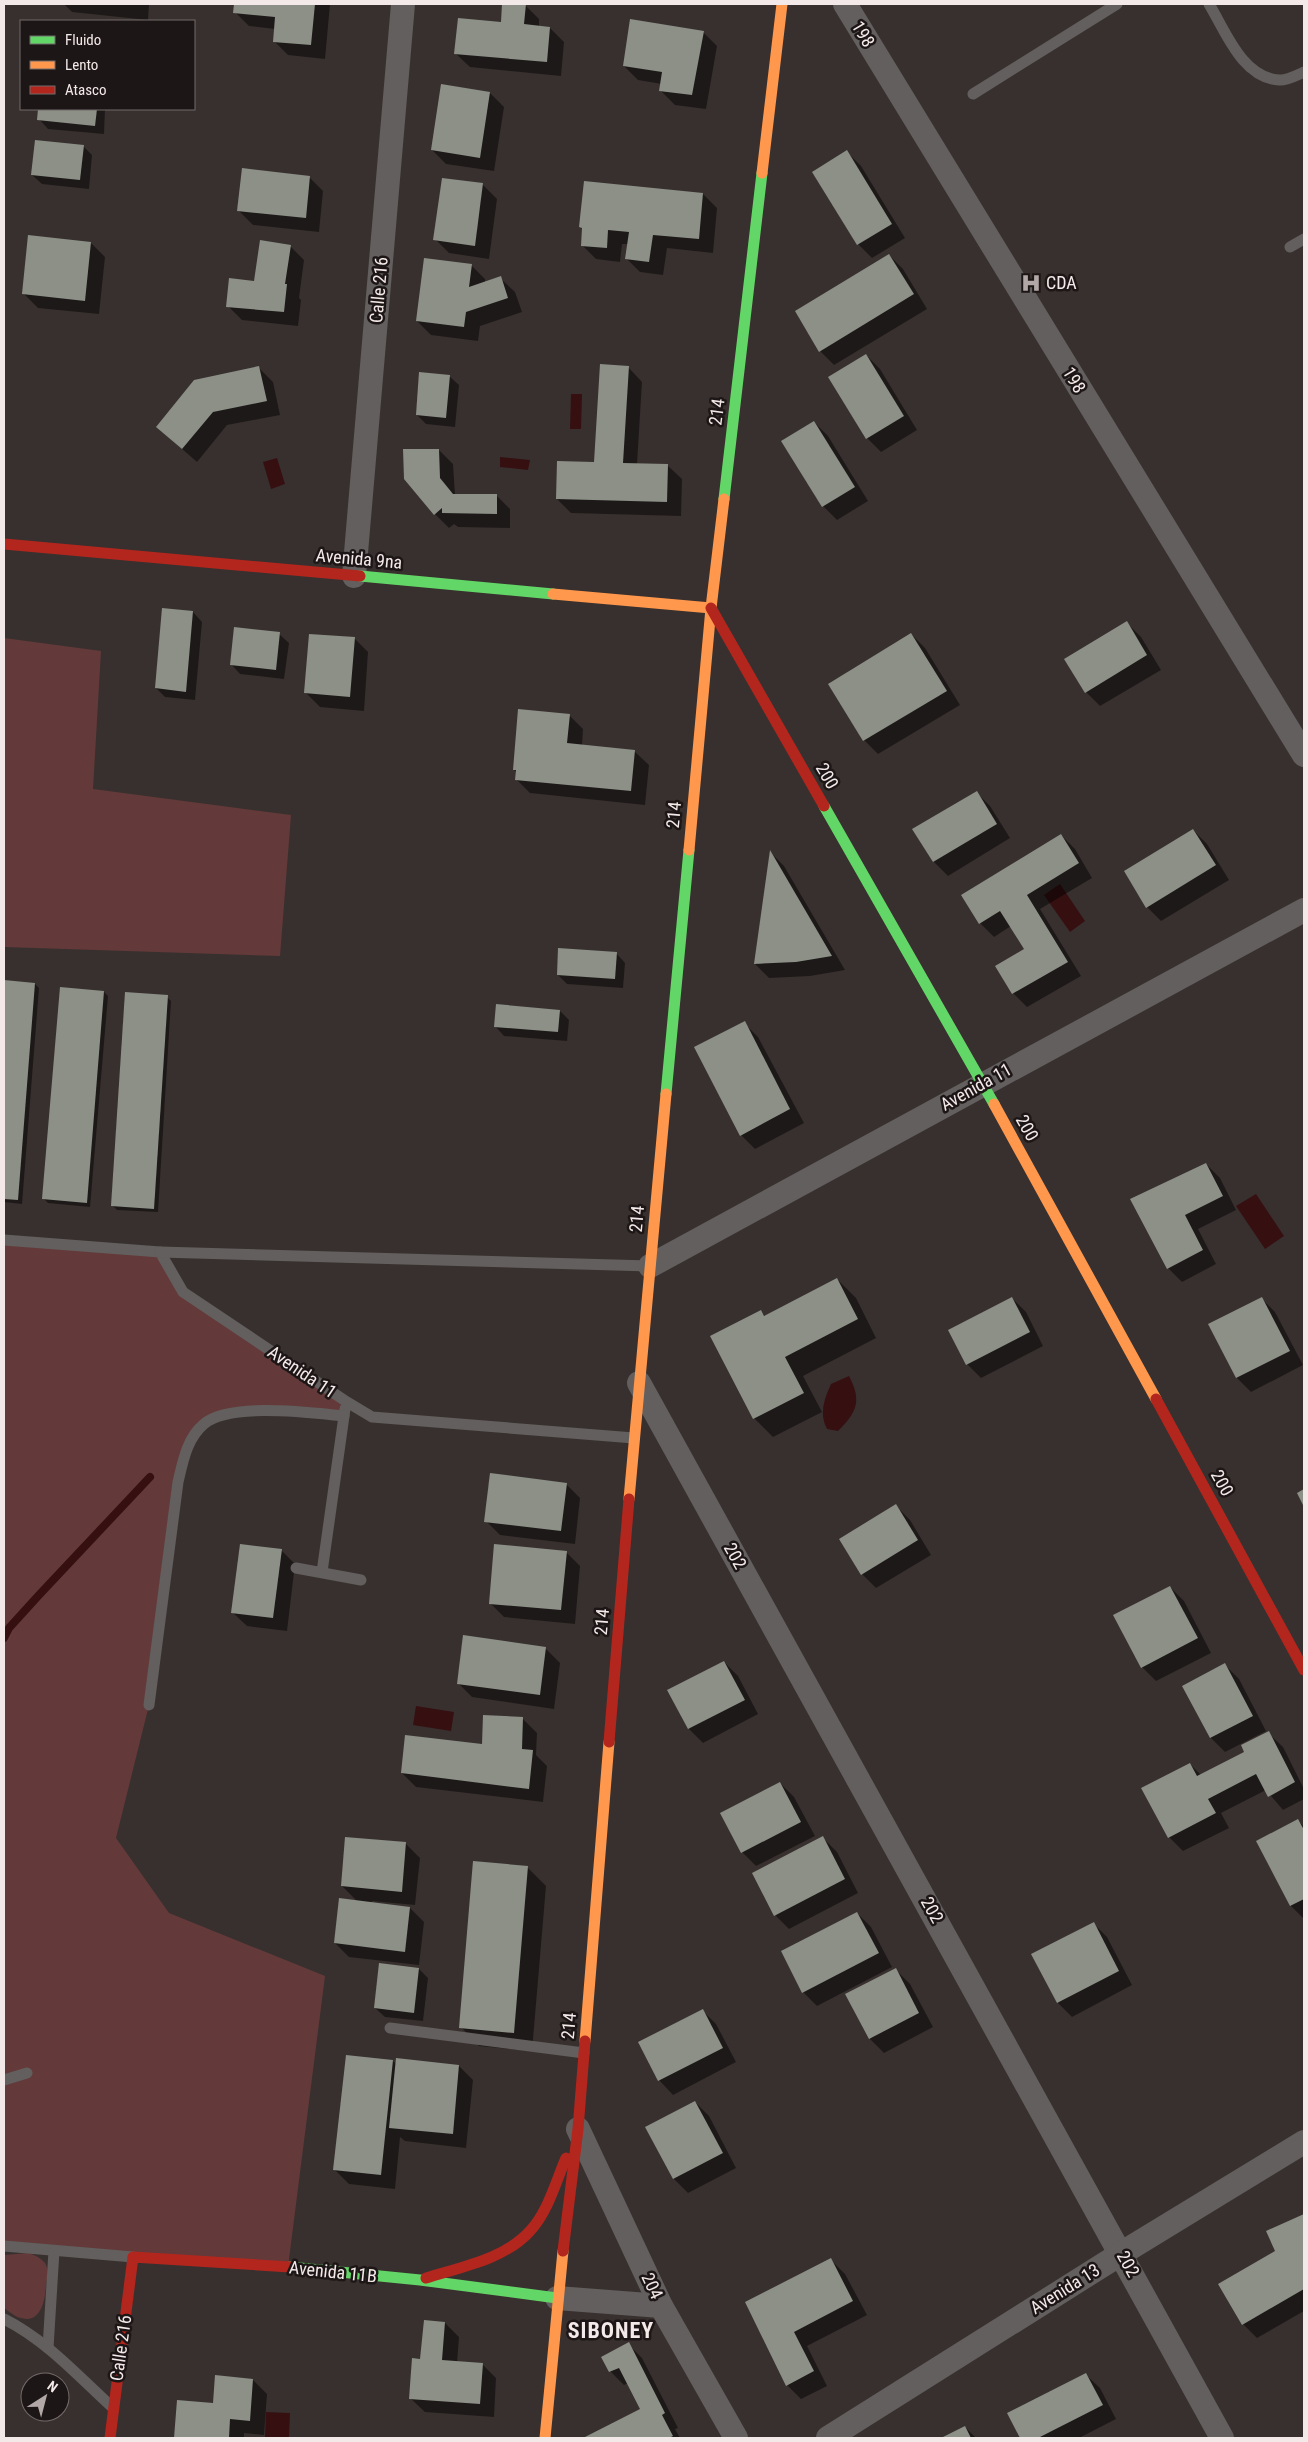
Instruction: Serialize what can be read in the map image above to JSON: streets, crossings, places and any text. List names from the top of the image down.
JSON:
{
  "streets": {
    "street": [
      "198",
      "Calle 216",
      "214",
      "Avenida 9na",
      "200",
      "Avenida 11",
      "202",
      "Avenida 11B",
      "204",
      "Avenida 13"
    ]
  },
  "crossings": [
    ["Calle 216", "Avenida 9na"],
    ["Calle 216", "Avenida 11B"],
    ["214", "Avenida 9na"],
    ["214", "200"],
    ["214", "Avenida 11"],
    ["214", "202"],
    ["214", "Avenida 11B"],
    ["214", "204"],
    ["Avenida 9na", "200"],
    ["200", "Avenida 11"],
    ["202", "Avenida 13"],
    ["Avenida 11B", "204"]
  ],
  "districts": ["SIBONEY"],
  "places": {
    "hospital": ["CDA"]
  },
  "legend": ["Fluido", "Lento", "Atasco"],
  "north": "top right"
}
